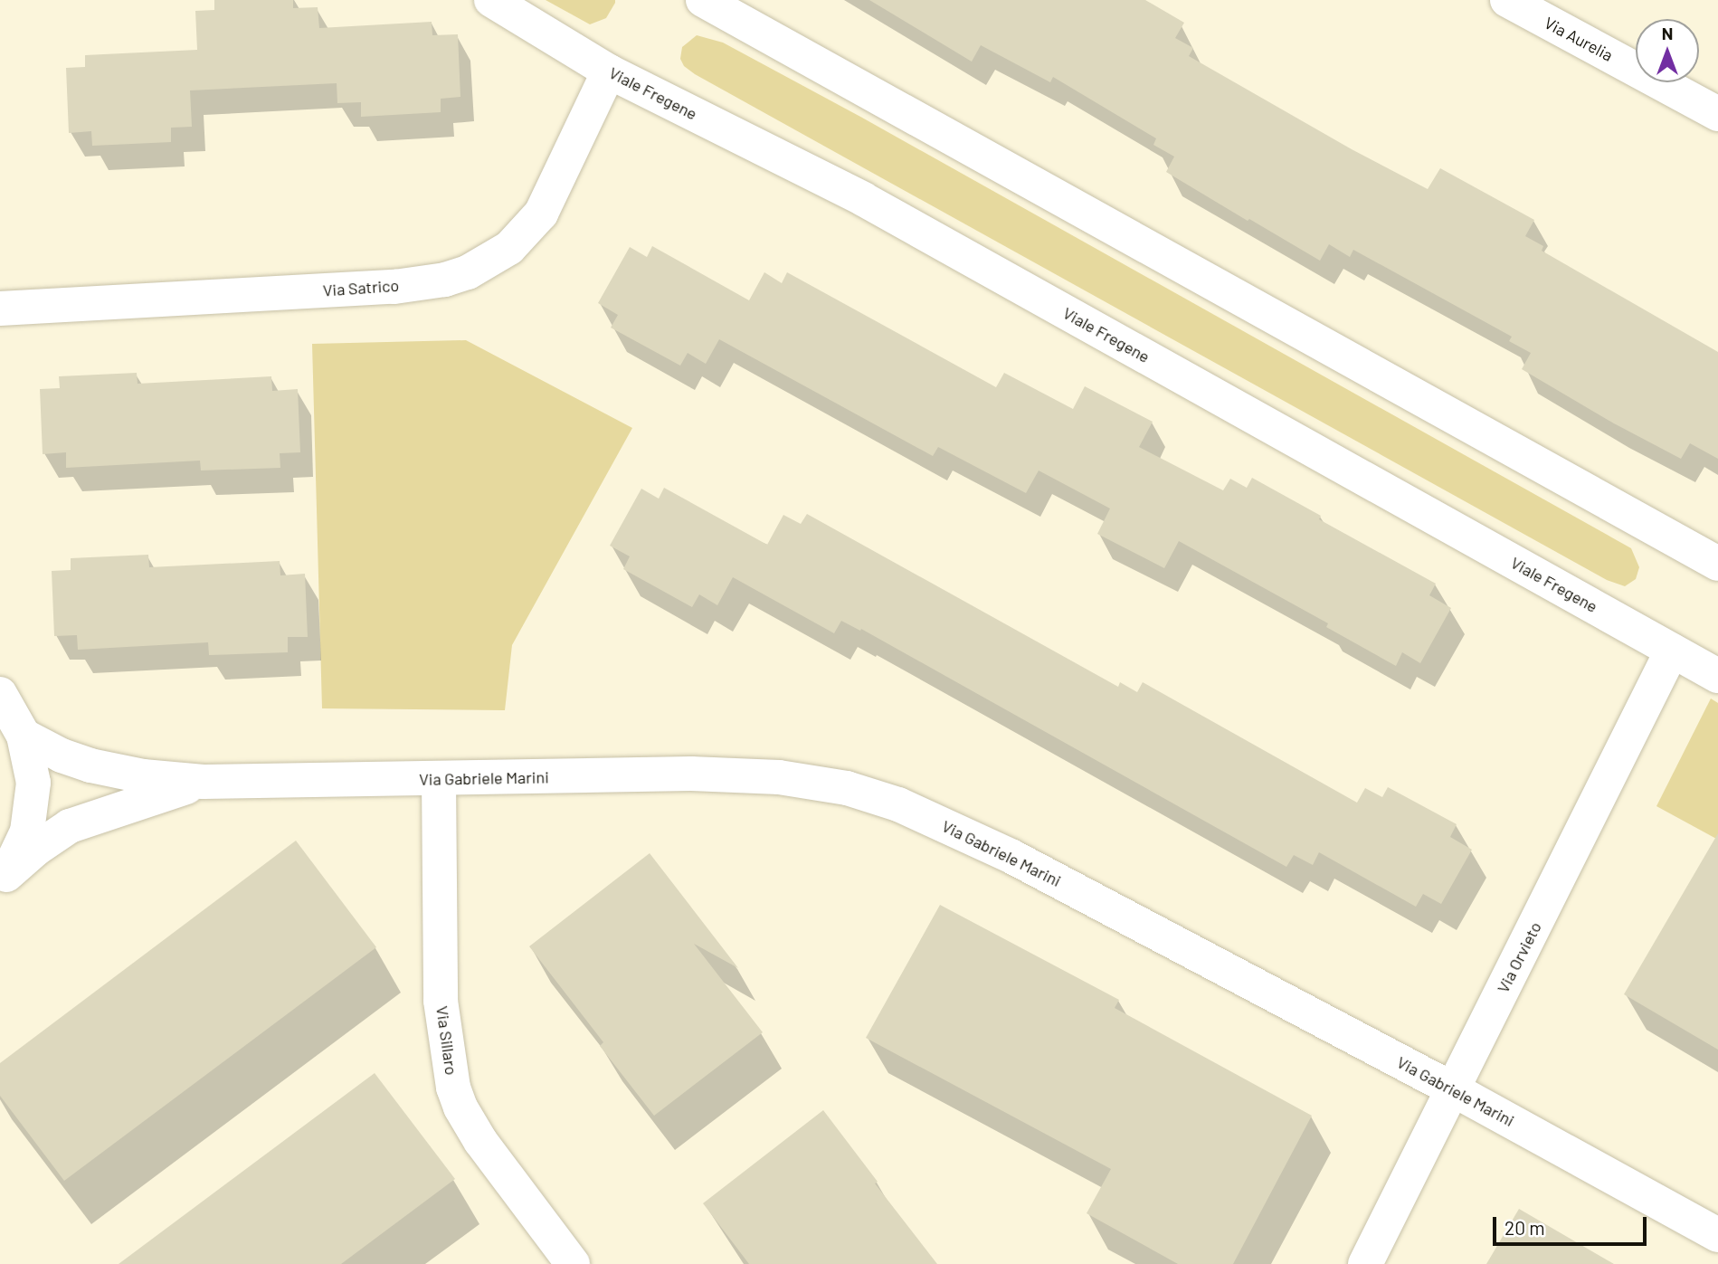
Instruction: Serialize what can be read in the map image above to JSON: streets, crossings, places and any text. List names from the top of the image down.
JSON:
{
  "streets": {
    "street": [
      "Via Aurelia",
      "Viale Fregene",
      "Via Satrico",
      "Via Gabriele Marini",
      "Via Orvieto",
      "Via Sillaro"
    ]
  },
  "crossings": [
    ["Viale Fregene", "Via Satrico"],
    ["Viale Fregene", "Via Orvieto"],
    ["Via Gabriele Marini", "Via Orvieto"],
    ["Via Gabriele Marini", "Via Sillaro"]
  ],
  "scale_bar": "20 m",
  "north": "top"
}
